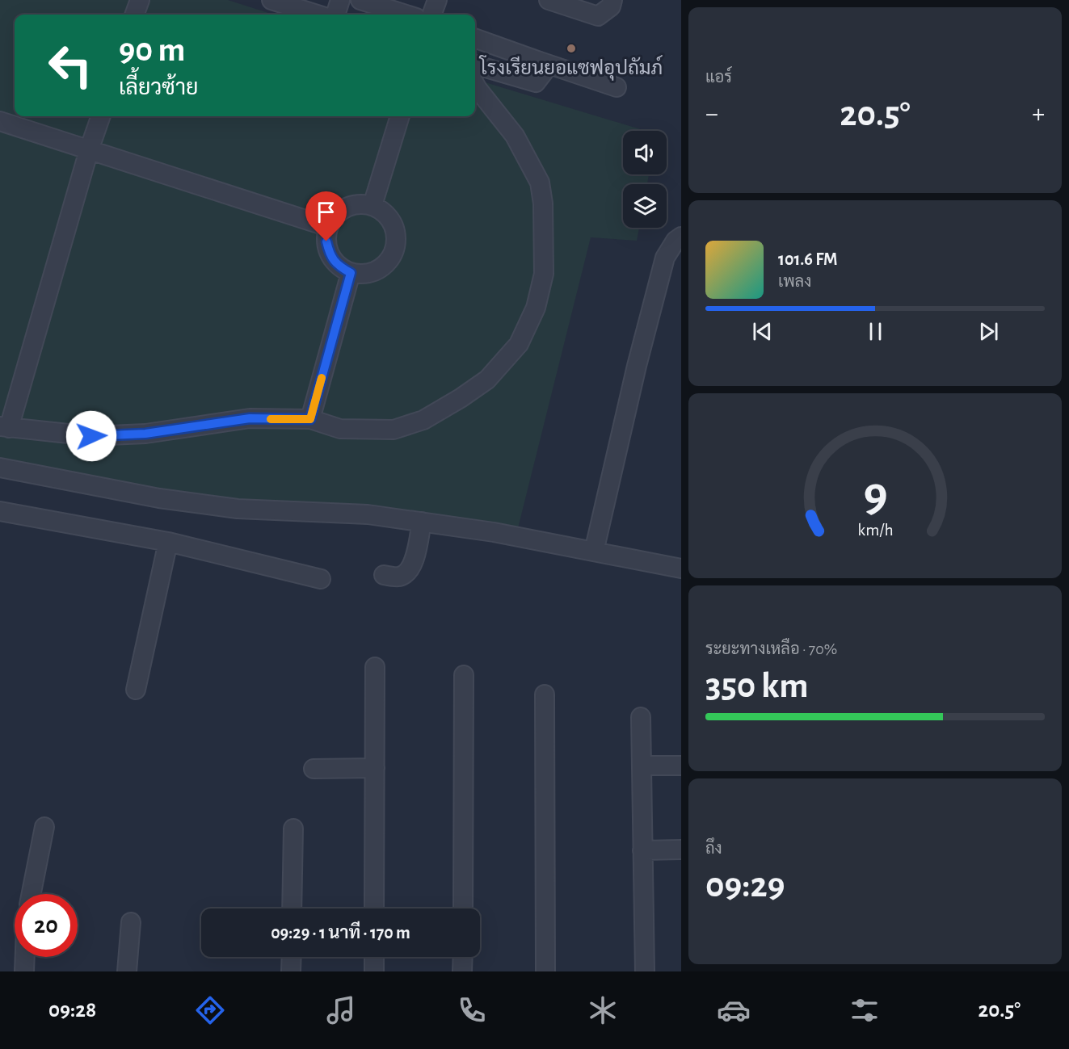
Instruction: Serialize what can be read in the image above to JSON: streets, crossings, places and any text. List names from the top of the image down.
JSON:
{
  "places": ["โรงเรียนยอแซฟอุปถัมภ์"],
  "page": {
    "tile": [
      "แอร์",
      ["ระยะทางเหลือ · 70%", "350 km"],
      ["ถึง", "09:29"]
    ],
    "turn": ["90 m", "เลี้ยวซ้าย"],
    "heat": ["−", "20.5°", "+"],
    "song": ["101.6 FM", "เพลง"],
    "limit": "20",
    "trip": "09:29 · 1 นาที · 170 m",
    "tabs": ["09:28", "20.5°"],
    "gauge": ["9", "km/h"]
  }
}
